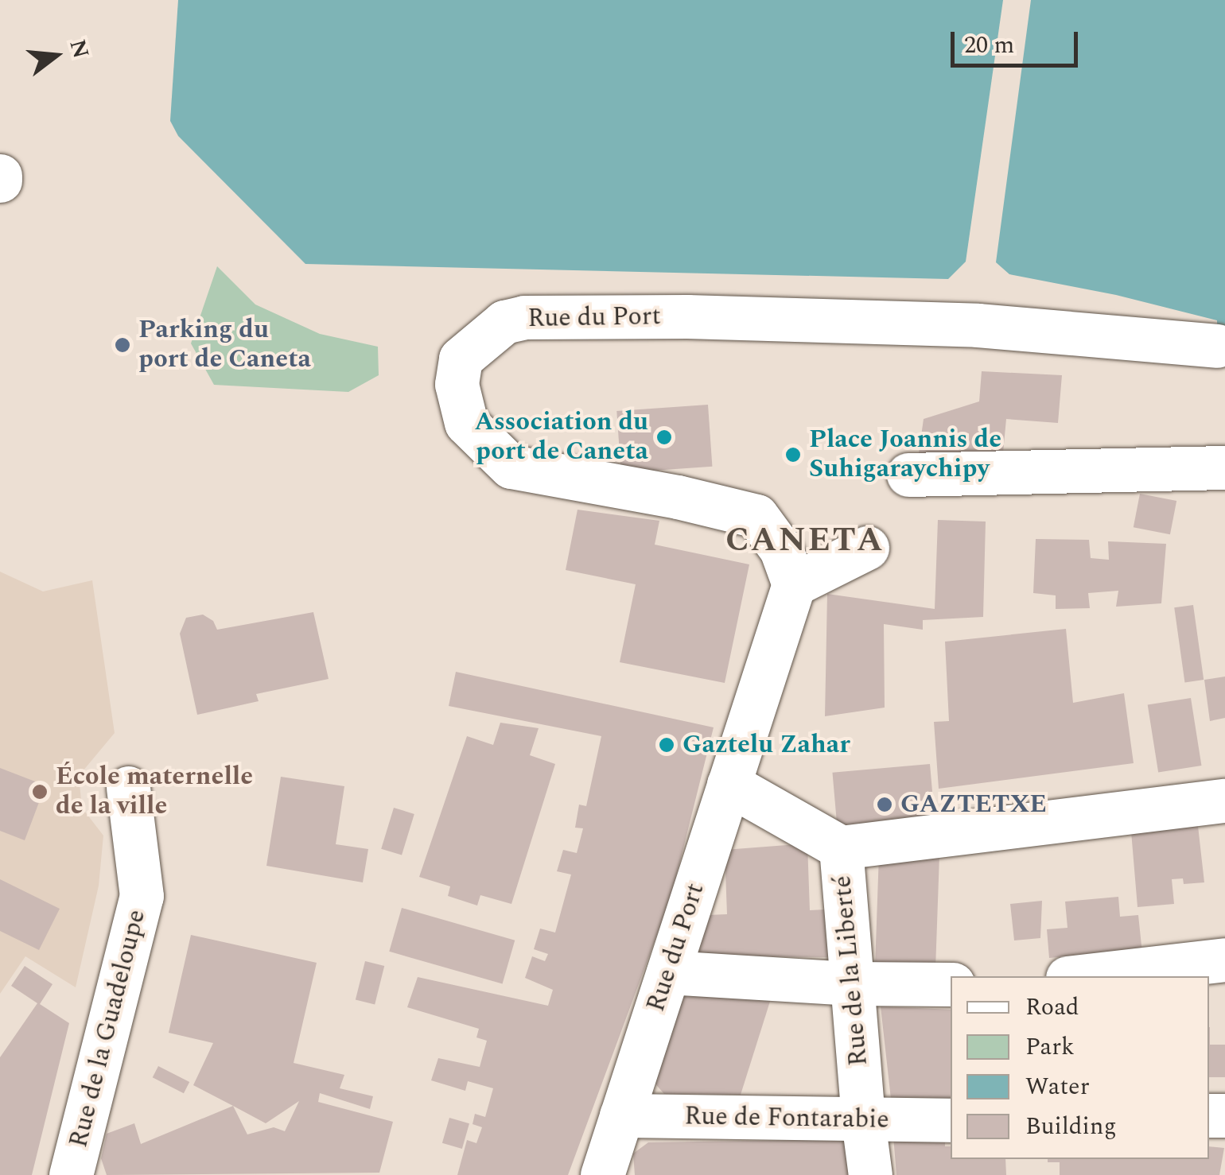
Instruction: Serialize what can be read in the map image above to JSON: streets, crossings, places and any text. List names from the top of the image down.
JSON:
{
  "streets": {
    "street": [
      "Rue du Port",
      "Rue de la Liberté",
      "Rue de la Guadeloupe",
      "Rue de Fontarabie"
    ]
  },
  "crossings": [
    ["Rue du Port", "Rue de la Liberté"],
    ["Rue du Port", "Rue de Fontarabie"],
    ["Rue de la Liberté", "Rue de Fontarabie"]
  ],
  "districts": ["CANETA"],
  "places": [
    "Parking du port de Caneta",
    "Association du port de Caneta",
    "Place Joannis de Suhigaraychipy",
    "Gaztelu Zahar",
    "École maternelle de la ville",
    "GAZTETXE"
  ],
  "legend": [
    "Road",
    "Park",
    "Water",
    "Building"
  ],
  "scale_bar": "20 m",
  "north": "right"
}
